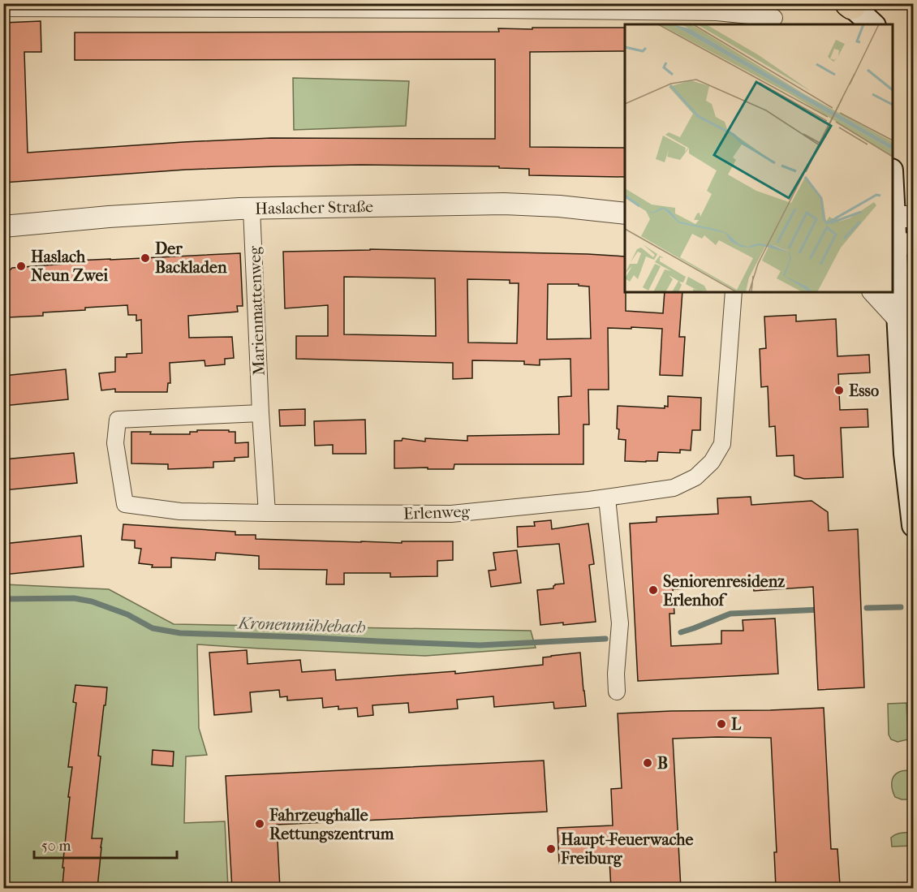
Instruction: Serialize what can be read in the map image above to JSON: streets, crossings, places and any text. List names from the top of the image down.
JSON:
{
  "streets": {
    "street": ["Haslacher Straße", "Marienmattenweg", "Erlenweg"]
  },
  "crossings": [
    ["Haslacher Straße", "Marienmattenweg"],
    ["Marienmattenweg", "Erlenweg"]
  ],
  "water": ["Kronenmühlebach"],
  "places": [
    "Der Backladen",
    "Haslach Neun Zwei",
    "Esso",
    "Seniorenresidenz Erlenhof",
    "L",
    "B",
    "Fahrzeughalle Rettungszentrum",
    "Haupt-Feuerwache Freiburg"
  ],
  "scale_bar": "50 m"
}
